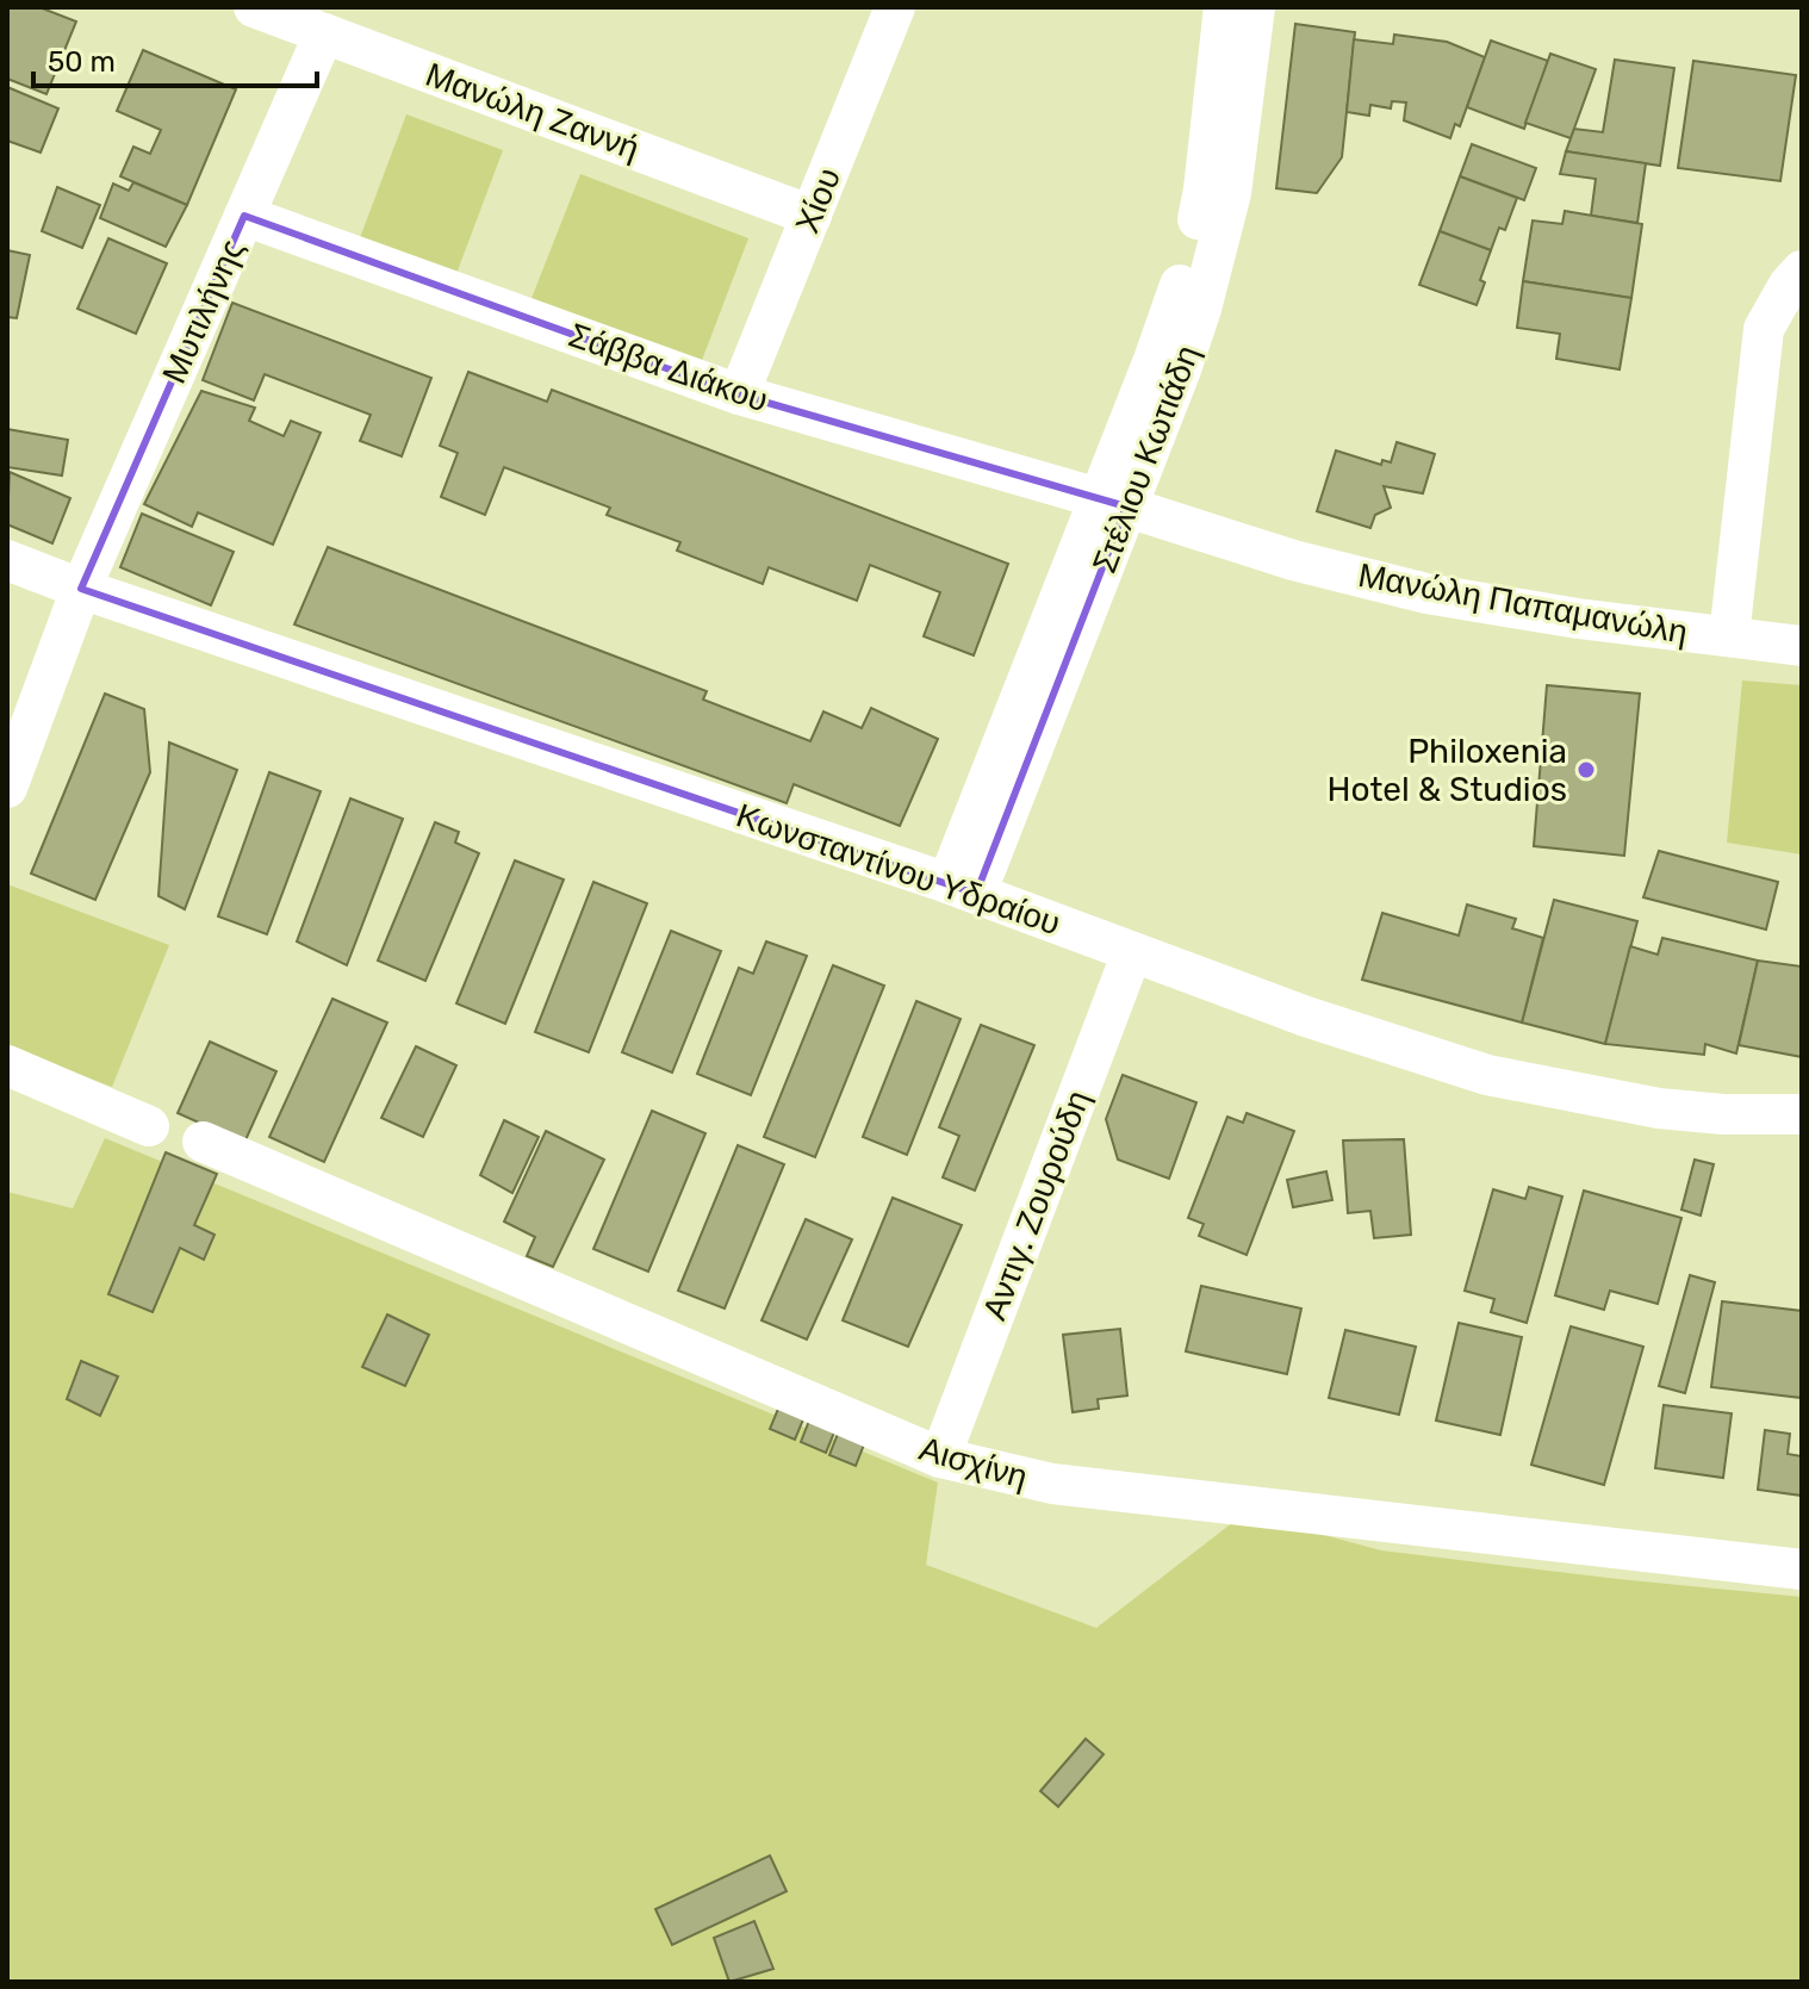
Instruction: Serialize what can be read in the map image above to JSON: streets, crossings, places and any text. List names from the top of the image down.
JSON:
{
  "streets": {
    "street": [
      "Μανώλη Ζαννή",
      "Χίου",
      "Μυτιλήνης",
      "Σάββα Διάκου",
      "Στέλιου Κωτιάδη",
      "Μανώλη Παπαμανώλη",
      "Κωνσταντίνου Υδραίου",
      "Αντιγ. Ζουρούδη",
      "Αισχίνη"
    ]
  },
  "crossings": [
    ["Μανώλη Ζαννή", "Χίου"],
    ["Μανώλη Ζαννή", "Μυτιλήνης"],
    ["Χίου", "Σάββα Διάκου"],
    ["Μυτιλήνης", "Σάββα Διάκου"],
    ["Μυτιλήνης", "Κωνσταντίνου Υδραίου"],
    ["Σάββα Διάκου", "Στέλιου Κωτιάδη"],
    ["Σάββα Διάκου", "Μανώλη Παπαμανώλη"],
    ["Στέλιου Κωτιάδη", "Μανώλη Παπαμανώλη"],
    ["Στέλιου Κωτιάδη", "Κωνσταντίνου Υδραίου"],
    ["Κωνσταντίνου Υδραίου", "Αντιγ. Ζουρούδη"],
    ["Αντιγ. Ζουρούδη", "Αισχίνη"]
  ],
  "places": ["Philoxenia Hotel & Studios"],
  "scale_bar": "50 m"
}
